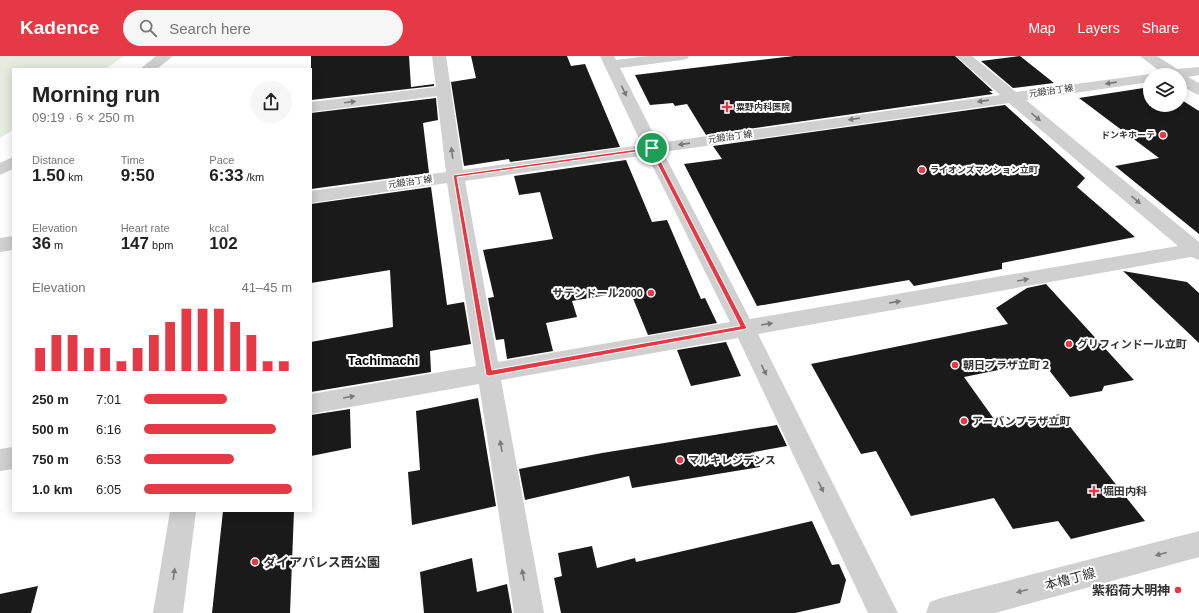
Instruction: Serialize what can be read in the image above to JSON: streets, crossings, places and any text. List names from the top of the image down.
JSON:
{
  "streets": {
    "street": ["元鍛治丁線", "本櫓丁線"]
  },
  "one_way": ["本櫓丁線"],
  "districts": ["Tachimachi"],
  "places": {
    "health": ["粟野内科医院", "堀田内科"],
    "other": [
      "ドンキホーテ",
      "ライオンズマンション立町",
      "サテンドール2000",
      "グリフィンドール立町",
      "朝日プラザ立町２",
      "アーバンプラザ立町",
      "マルキレジデンス",
      "ダイアパレス西公園",
      "紫稻荷大明神"
    ]
  },
  "page": {
    "header": "Kadence",
    "search": "Search here",
    "nav": ["Map", "Layers", "Share"],
    "heading": ["Morning run", "09:19 · 6 × 250 m"],
    "stats": [
      ["Distance", "1.50 km"],
      ["Time", "9:50"],
      ["Pace", "6:33 /km"],
      ["Elevation", "36 m"],
      ["Heart rate", "147 bpm"],
      ["kcal", "102"]
    ],
    "chart": ["Elevation", "41–45 m"],
    "list": [
      {
        "name": "250 m",
        "note": "7:01"
      },
      {
        "name": "500 m",
        "note": "6:16"
      },
      {
        "name": "750 m",
        "note": "6:53"
      },
      {
        "name": "1.0 km",
        "note": "6:05"
      }
    ]
  }
}
